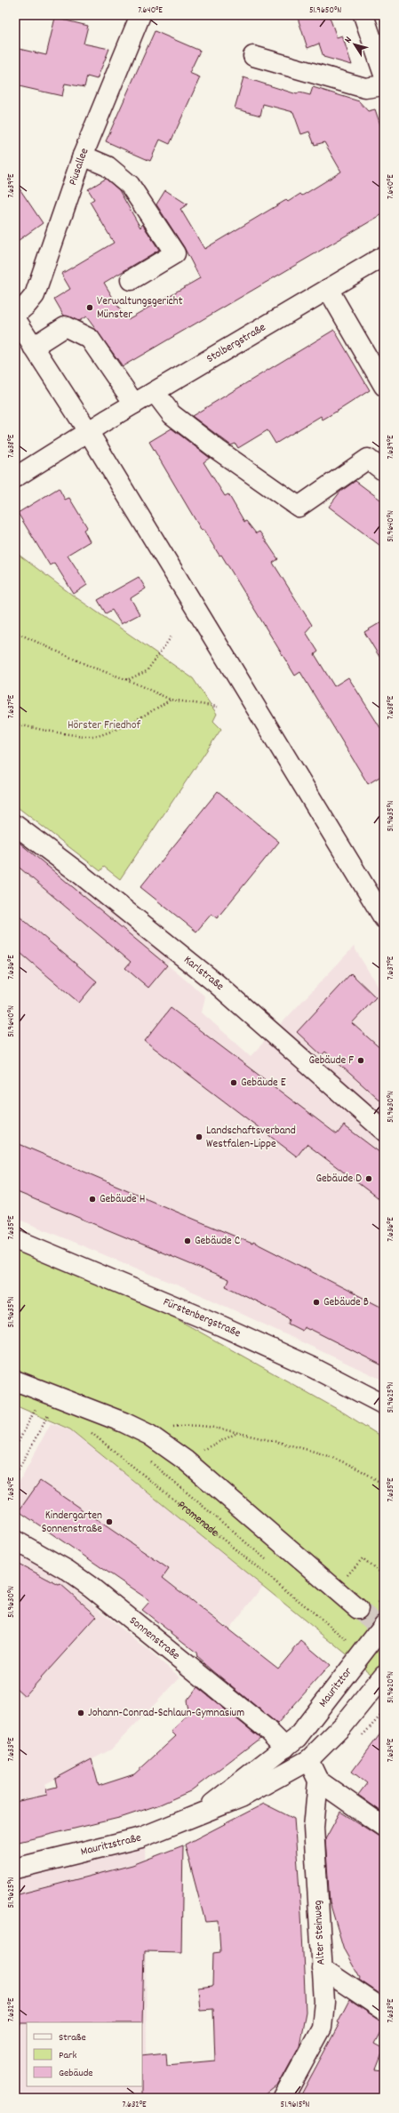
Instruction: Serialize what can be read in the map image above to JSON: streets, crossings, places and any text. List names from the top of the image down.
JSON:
{
  "streets": {
    "street": [
      "Piusallee",
      "Stolbergstraße",
      "Karlstraße",
      "Fürstenbergstraße",
      "Sonnenstraße",
      "Mauritztor",
      "Mauritzstraße",
      "Alter Steinweg"
    ],
    "path": ["Promenade"]
  },
  "crossings": [
    ["Sonnenstraße", "Mauritztor"],
    ["Sonnenstraße", "Mauritzstraße"],
    ["Mauritztor", "Mauritzstraße"]
  ],
  "parks": ["Hörster Friedhof"],
  "places": [
    "Verwaltungsgericht Münster",
    "Gebäude F",
    "Gebäude E",
    "Landschaftsverband Westfalen-Lippe",
    "Gebäude D",
    "Gebäude H",
    "Gebäude C",
    "Gebäude B",
    "Kindergarten Sonnenstraße",
    "Johann-Conrad-Schlaun-Gymnasium"
  ],
  "legend": ["Straße", "Park", "Gebäude"],
  "north": "top left",
  "coordinates": [
    "7.640°E",
    "51.9650°N",
    "7.639°E",
    "7.638°E",
    "51.9640°N",
    "7.637°E",
    "51.9635°N",
    "7.636°E",
    "51.9630°N",
    "7.635°E",
    "51.9625°N",
    "7.634°E",
    "51.9620°N",
    "7.633°E",
    "7.632°E",
    "51.9615°N"
  ]
}
